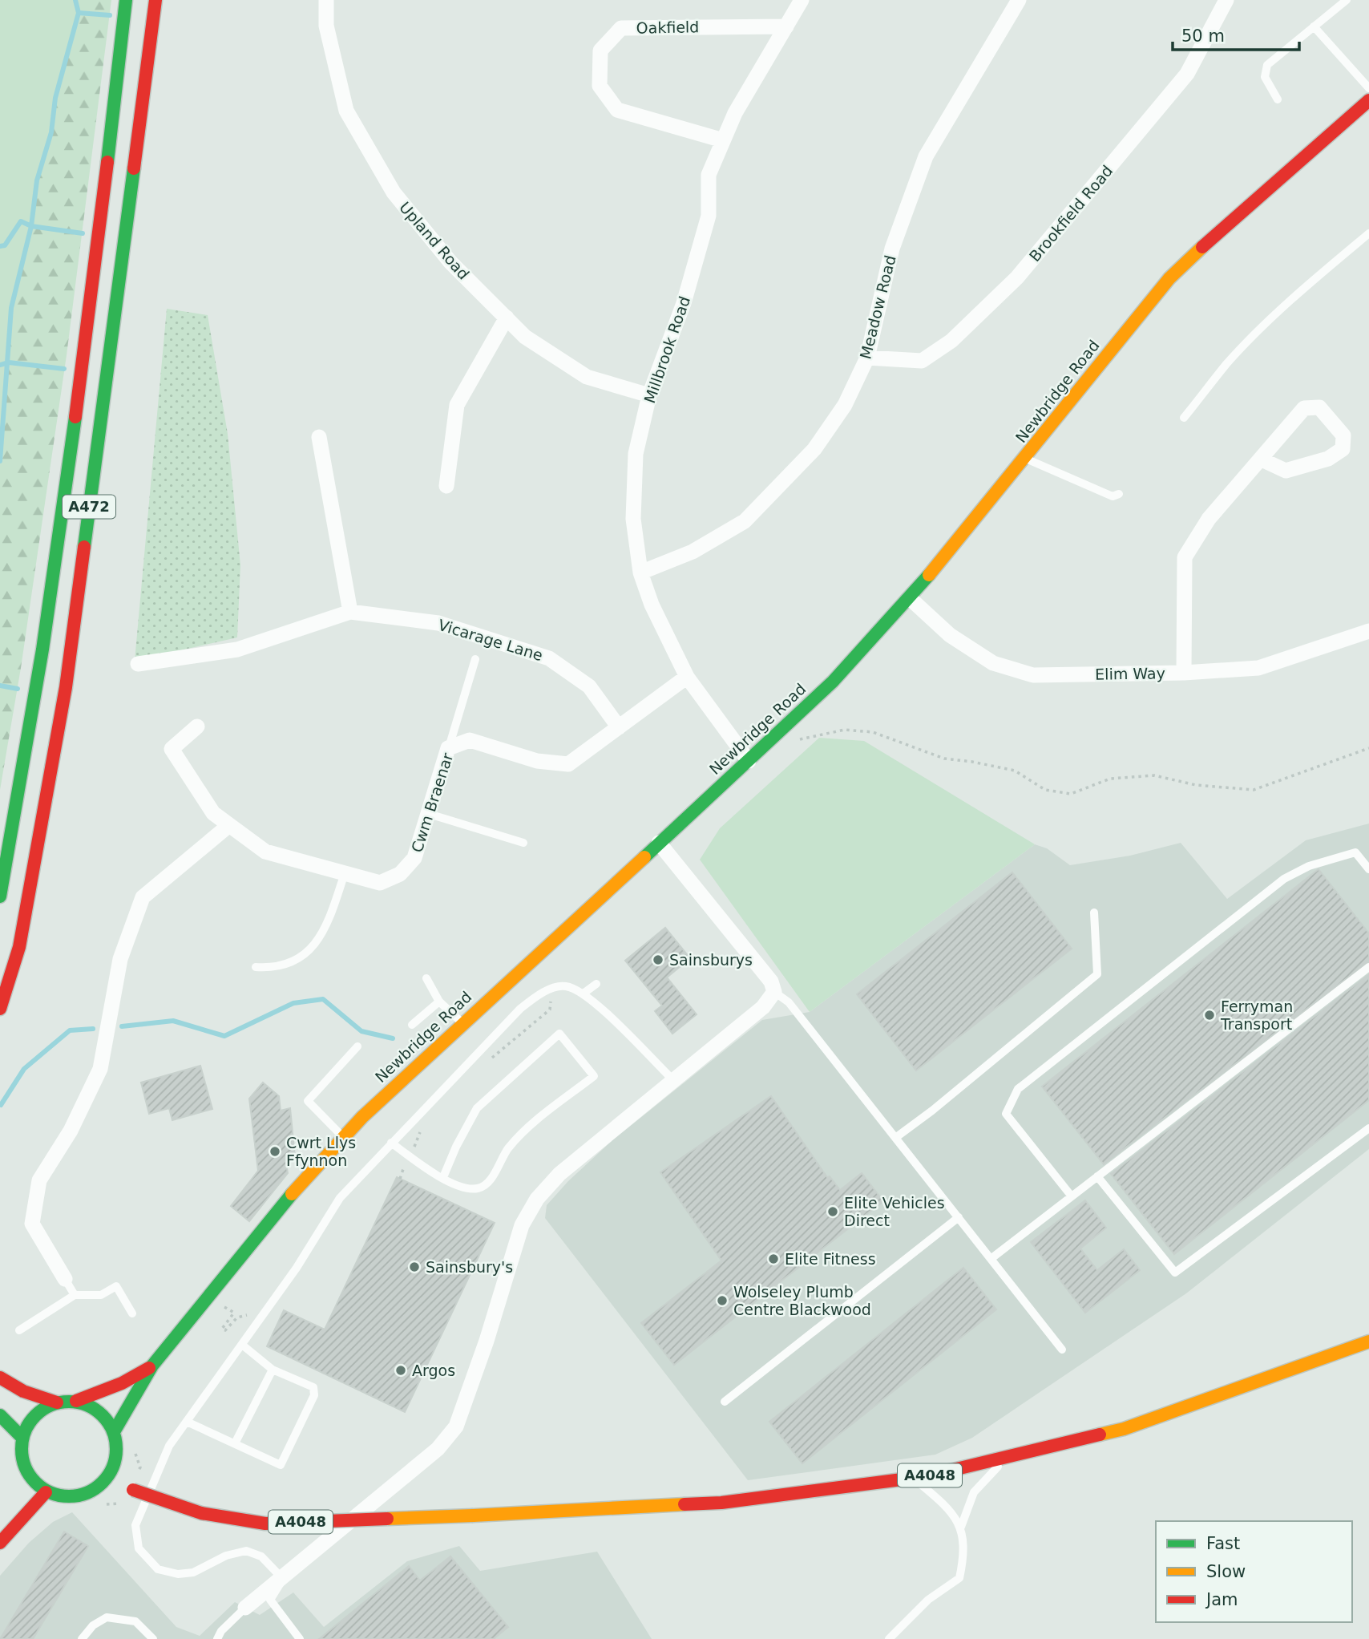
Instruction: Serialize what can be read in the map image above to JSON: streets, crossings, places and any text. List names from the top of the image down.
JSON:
{
  "streets": {
    "main road": ["Newbridge Road", "A472", "A4048"],
    "street": [
      "Oakfield",
      "Brookfield Road",
      "Upland Road",
      "Meadow Road",
      "Millbrook Road",
      "Vicarage Lane",
      "Elim Way",
      "Cwm Braenar"
    ]
  },
  "crossings": [
    ["Oakfield", "Millbrook Road"],
    ["Brookfield Road", "Meadow Road"],
    ["Upland Road", "Millbrook Road"],
    ["Meadow Road", "Millbrook Road"],
    ["Millbrook Road", "Newbridge Road"],
    ["Millbrook Road", "Cwm Braenar"],
    ["Newbridge Road", "Elim Way"],
    ["Newbridge Road", "A4048"],
    ["Vicarage Lane", "Cwm Braenar"]
  ],
  "places": [
    "Sainsburys",
    "Ferryman Transport",
    "Cwrt Llys Ffynnon",
    "Elite Vehicles Direct",
    "Elite Fitness",
    "Sainsbury's",
    "Wolseley Plumb Centre Blackwood",
    "Argos"
  ],
  "legend": ["Fast", "Slow", "Jam"],
  "scale_bar": "50 m"
}
